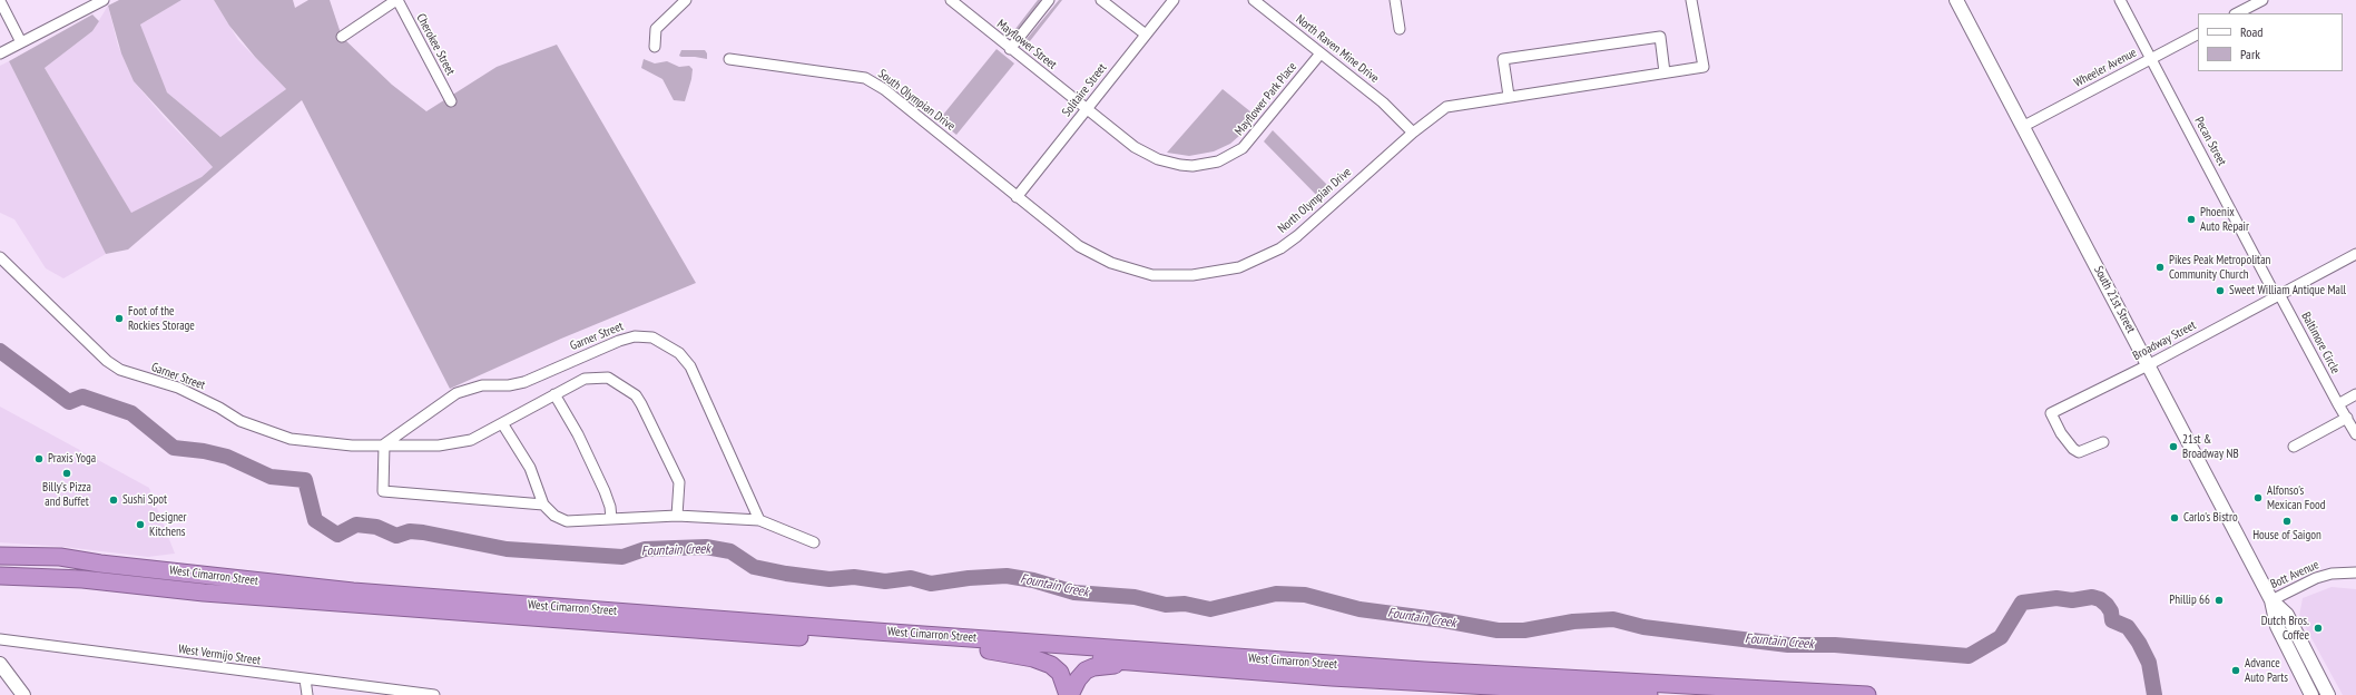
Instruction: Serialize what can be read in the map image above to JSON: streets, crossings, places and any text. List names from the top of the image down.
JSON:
{
  "streets": {
    "highway": ["West Cimarron Street"],
    "main road": ["South 21st Street"],
    "street": [
      "Cherokee Street",
      "Mayflower Street",
      "North Raven Mine Drive",
      "Wheeler Avenue",
      "Solitaire Street",
      "Mayflower Park Place",
      "South Olympian Drive",
      "Pecan Street",
      "North Olympian Drive",
      "Garner Street",
      "Broadway Street",
      "Baltimore Circle",
      "Bott Avenue",
      "West Vermijo Street"
    ]
  },
  "crossings": [
    ["Mayflower Street", "Solitaire Street"],
    ["Mayflower Street", "Mayflower Park Place"],
    ["North Raven Mine Drive", "Mayflower Park Place"],
    ["North Raven Mine Drive", "North Olympian Drive"],
    ["Wheeler Avenue", "Pecan Street"],
    ["Wheeler Avenue", "South 21st Street"],
    ["Solitaire Street", "Mayflower Park Place"],
    ["Solitaire Street", "South Olympian Drive"],
    ["Solitaire Street", "North Olympian Drive"],
    ["South Olympian Drive", "North Olympian Drive"],
    ["Pecan Street", "Broadway Street"],
    ["Pecan Street", "Baltimore Circle"],
    ["South 21st Street", "Broadway Street"],
    ["South 21st Street", "Bott Avenue"],
    ["Broadway Street", "Baltimore Circle"]
  ],
  "water": ["Fountain Creek"],
  "places": [
    "Phoenix Auto Repair",
    "Pikes Peak Metropolitan Community Church",
    "Sweet William Antique Mall",
    "Foot of the Rockies Storage",
    "21st & Broadway NB",
    "Praxis Yoga",
    "Billy's Pizza and Buffet",
    "Alfonso's Mexican Food",
    "Sushi Spot",
    "Carlo's Bistro",
    "House of Saigon",
    "Designer Kitchens",
    "Phillip 66",
    "Dutch Bros. Coffee",
    "Advance Auto Parts"
  ],
  "legend": ["Road", "Park"]
}
